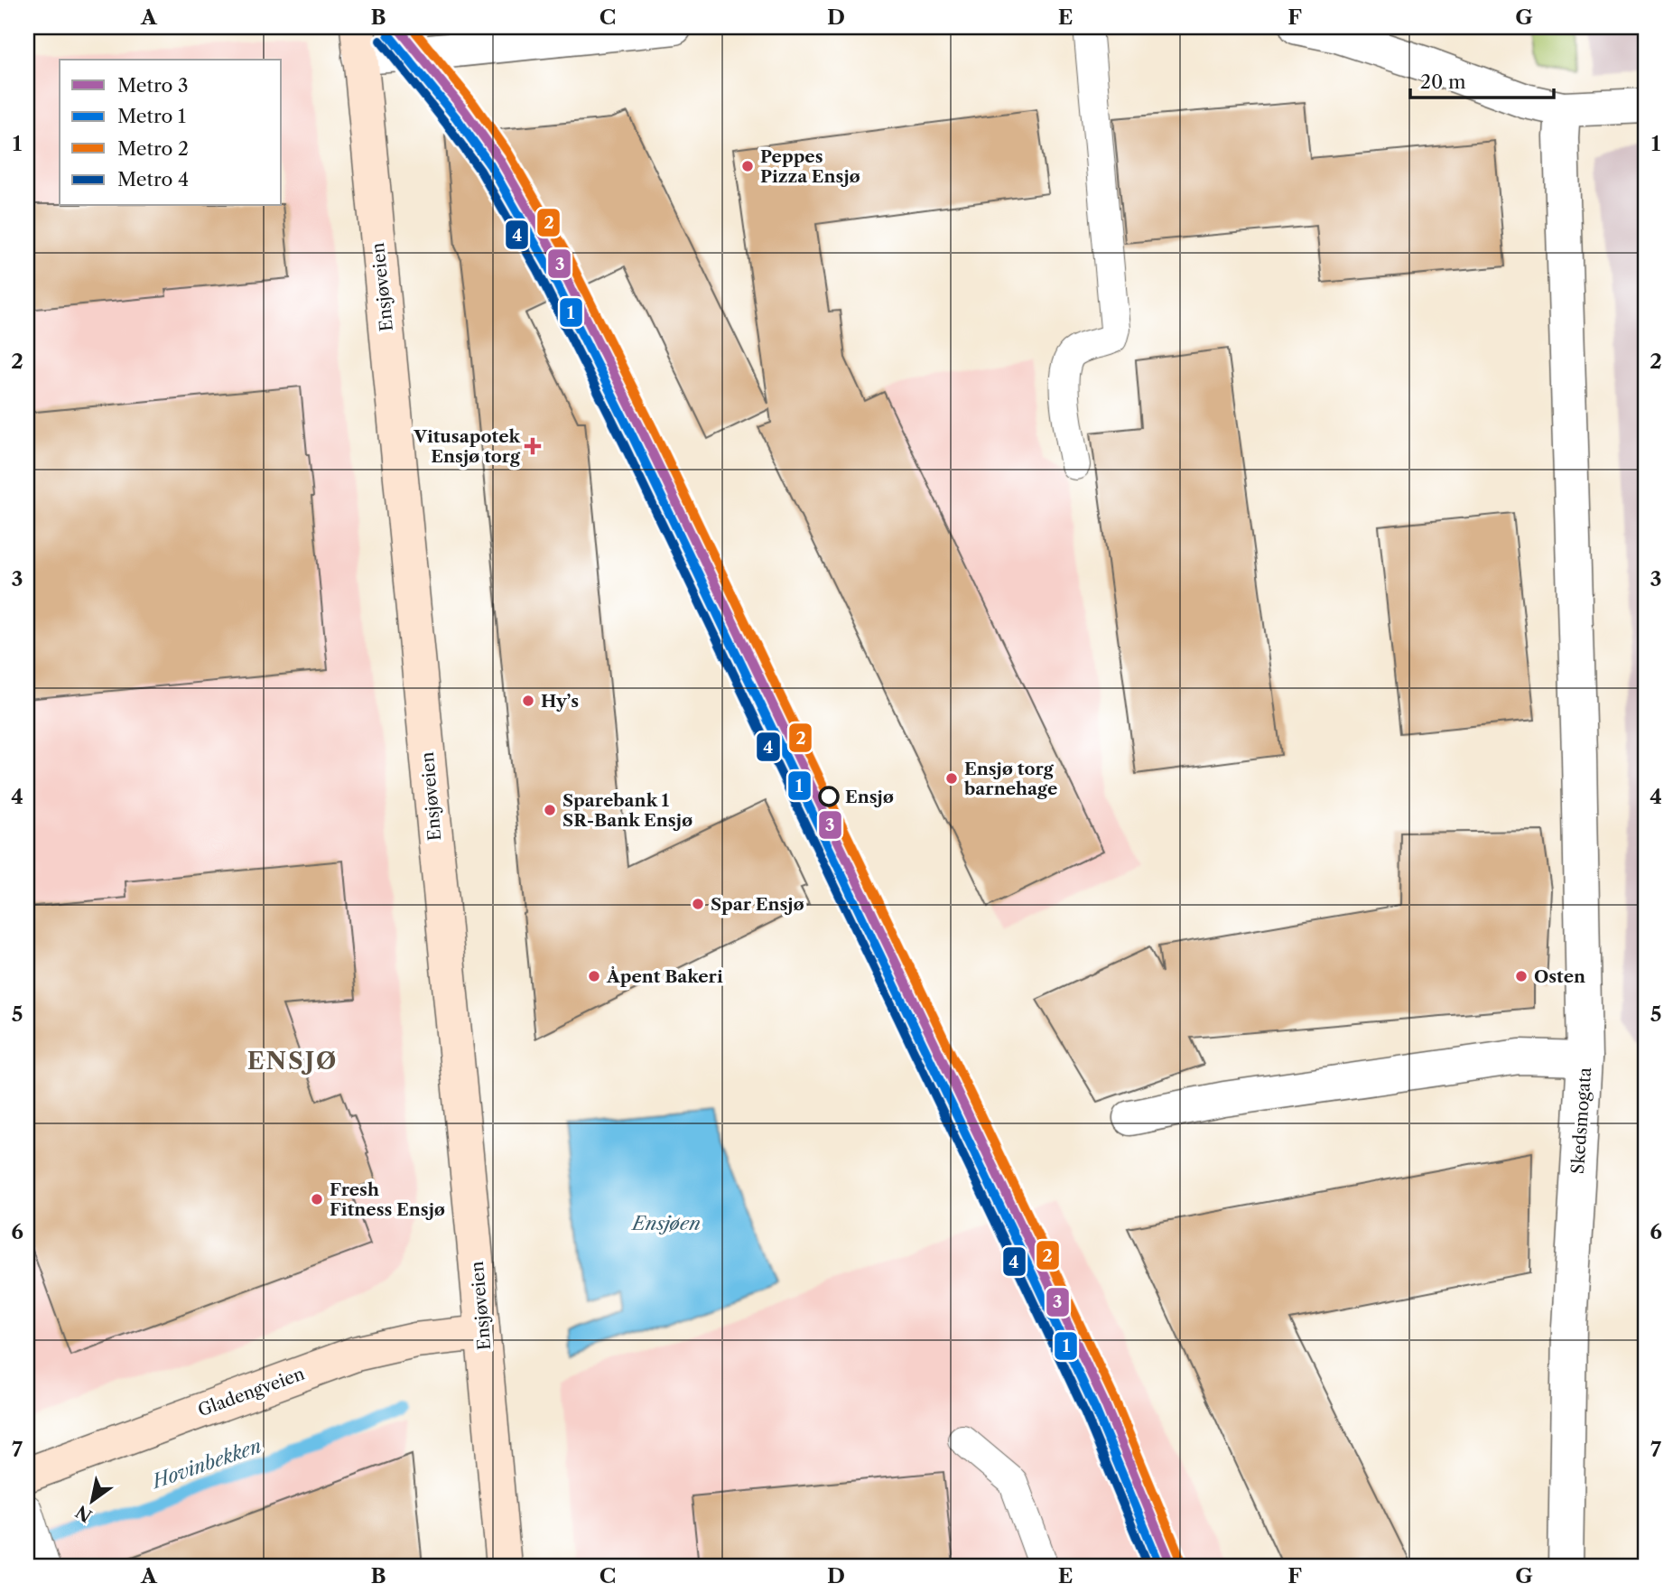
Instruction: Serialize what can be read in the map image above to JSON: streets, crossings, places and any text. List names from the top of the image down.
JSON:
{
  "streets": {
    "main road": ["Ensjøveien", "Gladengveien"],
    "street": ["Skedsmogata"]
  },
  "crossings": [
    ["Ensjøveien", "Gladengveien"]
  ],
  "districts": ["ENSJØ"],
  "water": ["Ensjøen", "Hovinbekken"],
  "places": {
    "other": [
      "Peppes Pizza Ensjø",
      "Hy’s",
      "Ensjø torg barnehage",
      "Ensjø",
      "Sparebank 1 SR-Bank Ensjø",
      "Spar Ensjø",
      "Åpent Bakeri",
      "Osten",
      "Fresh Fitness Ensjø"
    ],
    "health": ["Vitusapotek Ensjø torg"]
  },
  "lines": [
    "metro line 3",
    "metro line 2",
    "metro line 1",
    "metro line 4"
  ],
  "legend": [
    "Metro 3",
    "Metro 1",
    "Metro 2",
    "Metro 4"
  ],
  "scale_bar": "20 m",
  "north": "bottom left",
  "grid": {
    "columns": [
      "A",
      "B",
      "C",
      "D",
      "E",
      "F",
      "G"
    ],
    "rows": [
      "1",
      "2",
      "3",
      "4",
      "5",
      "6",
      "7"
    ]
  }
}
